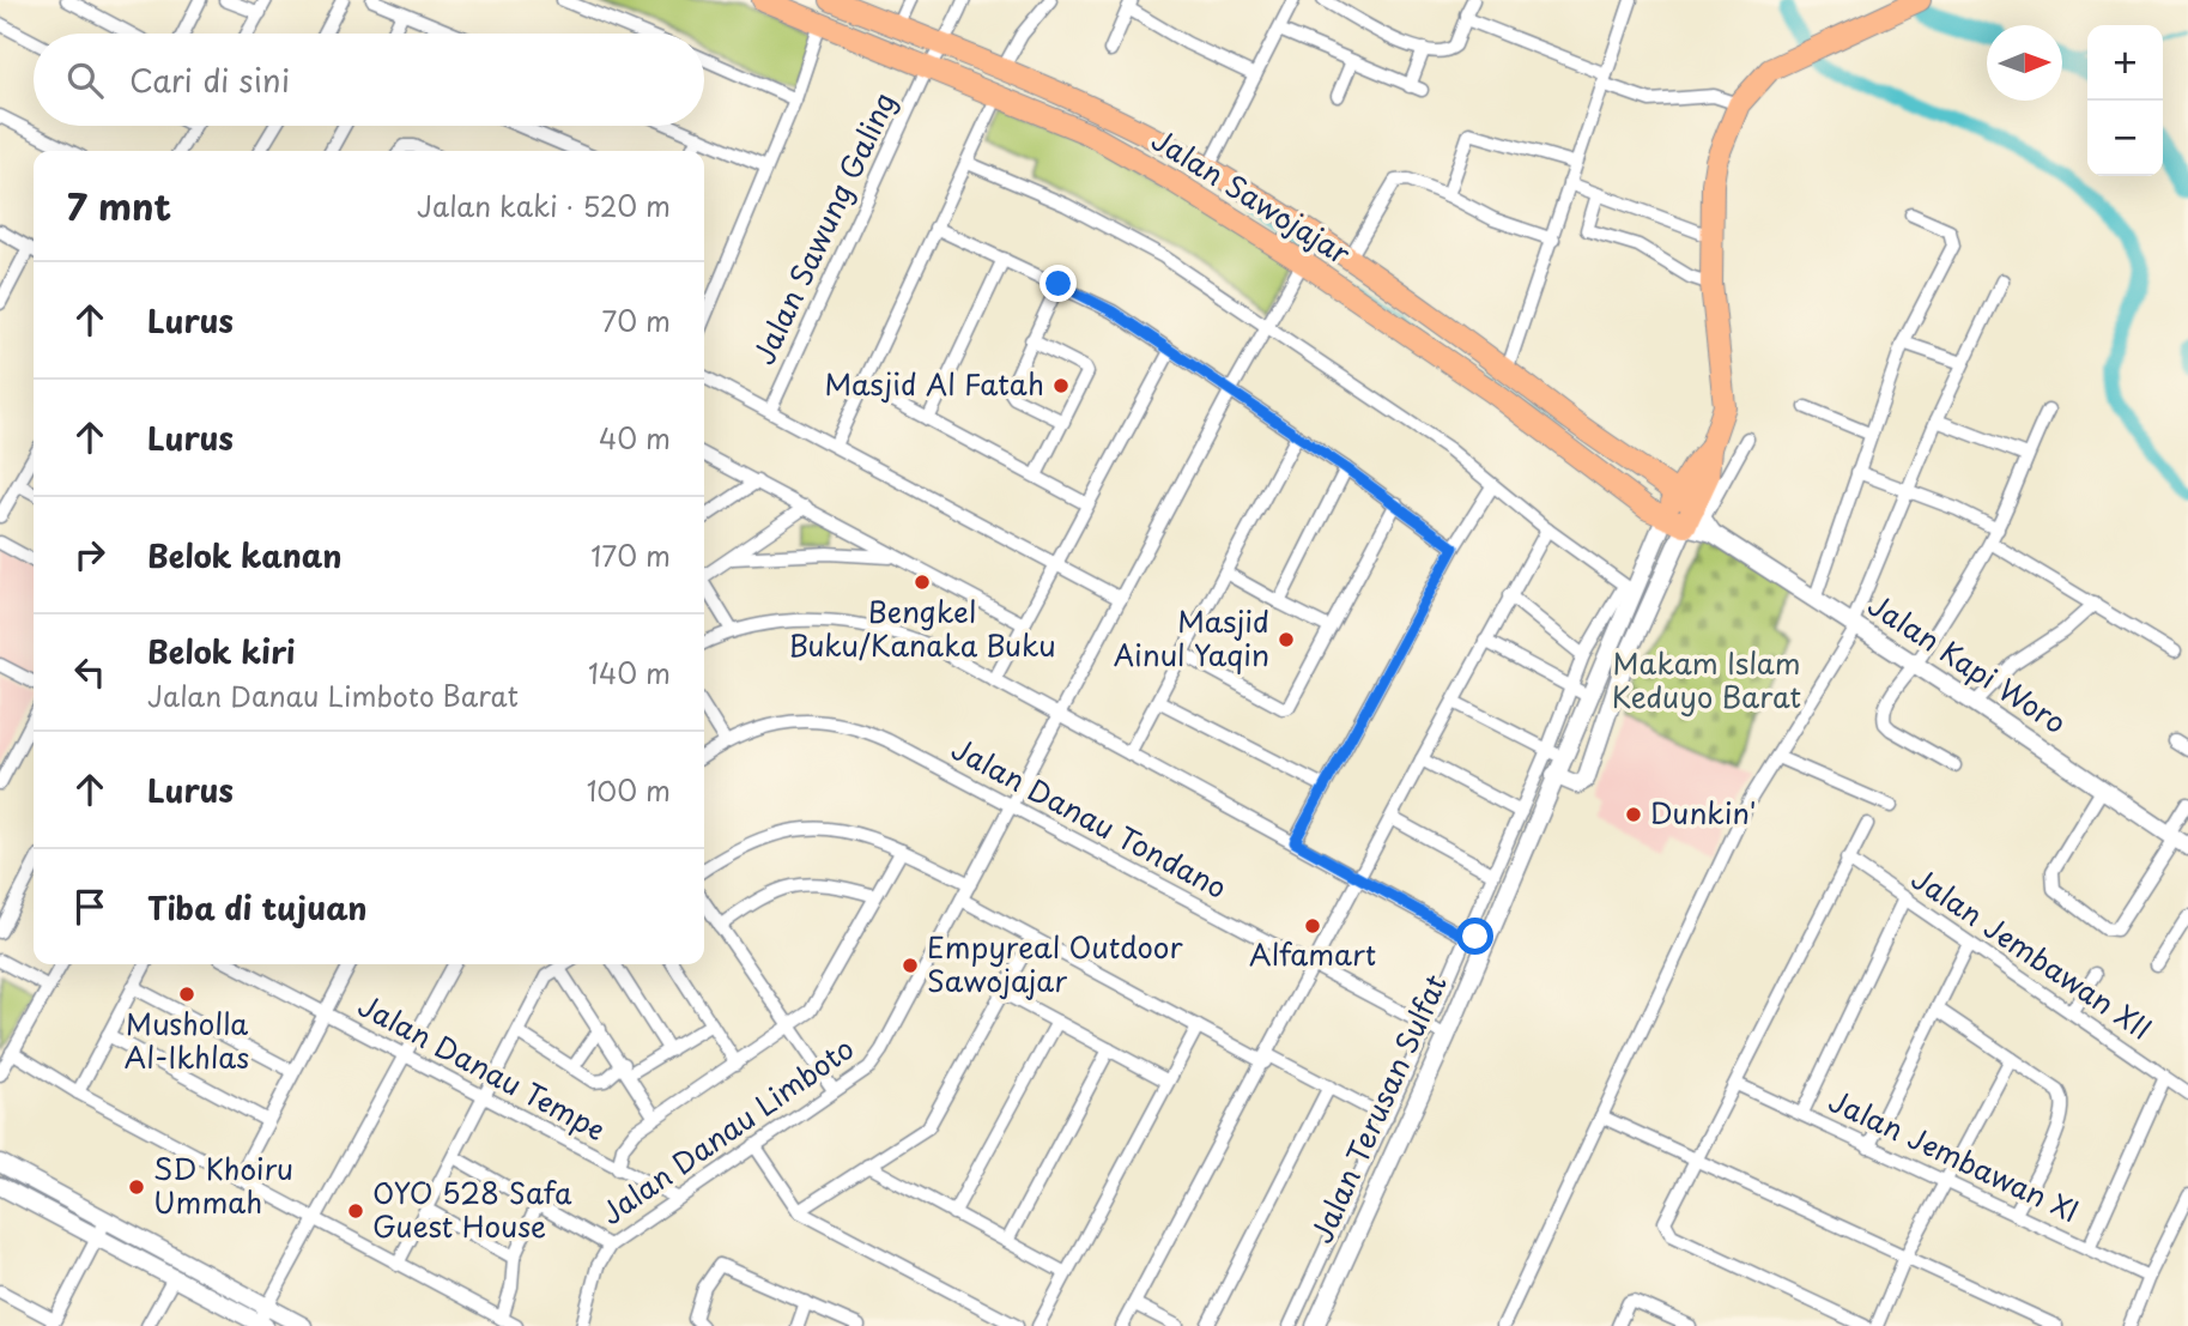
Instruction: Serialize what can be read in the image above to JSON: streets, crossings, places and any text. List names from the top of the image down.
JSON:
{
  "streets": {
    "main road": ["Jalan Sawojajar", "Jalan Kapi Woro", "Jalan Terusan Sulfat"],
    "street": [
      "Jalan Sawung Galing",
      "Jalan Danau Tondano",
      "Jalan Jembawan XII",
      "Jalan Danau Tempe",
      "Jalan Danau Limboto",
      "Jalan Jembawan XI"
    ]
  },
  "crossings": [
    ["Jalan Sawojajar", "Jalan Sawung Galing"],
    ["Jalan Sawojajar", "Jalan Kapi Woro"],
    ["Jalan Sawojajar", "Jalan Terusan Sulfat"],
    ["Jalan Sawojajar", "Jalan Danau Limboto"],
    ["Jalan Kapi Woro", "Jalan Terusan Sulfat"],
    ["Jalan Danau Tondano", "Jalan Terusan Sulfat"],
    ["Jalan Danau Tondano", "Jalan Danau Limboto"],
    ["Jalan Danau Tempe", "Jalan Danau Limboto"]
  ],
  "parks": ["Makam Islam Keduyo Barat"],
  "places": [
    "Masjid Al Fatah",
    "Bengkel Buku/Kanaka Buku",
    "Masjid Ainul Yaqin",
    "Dunkin'",
    "Alfamart",
    "Empyreal Outdoor Sawojajar",
    "Musholla Al-Ikhlas",
    "SD Khoiru Ummah",
    "OYO 528 Safa Guest House"
  ],
  "north": "right",
  "page": {
    "map_buttons": ["+", "−"],
    "search": "Cari di sini",
    "heading": ["7 mnt", "Jalan kaki · 520 m"],
    "list": [
      ["Lurus", "70 m"],
      ["Lurus", "40 m"],
      ["Belok kanan", "170 m"],
      ["Belok kiri", "Jalan Danau Limboto Barat", "140 m"],
      ["Lurus", "100 m"],
      "Tiba di tujuan"
    ]
  }
}
